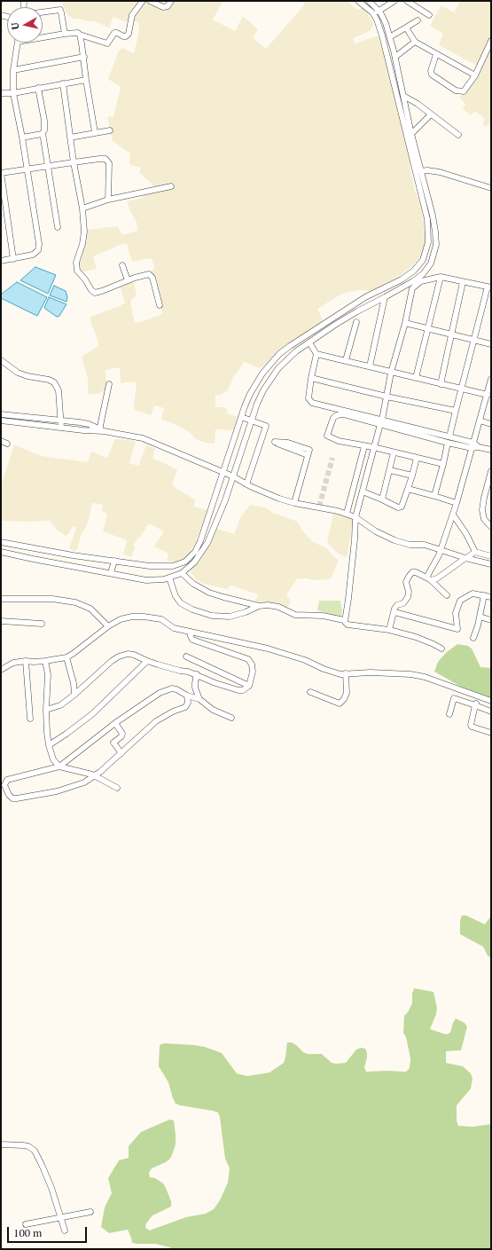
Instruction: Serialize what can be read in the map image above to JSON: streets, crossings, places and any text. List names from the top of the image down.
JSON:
{
  "scale_bar": "100 m",
  "north": "left"
}
